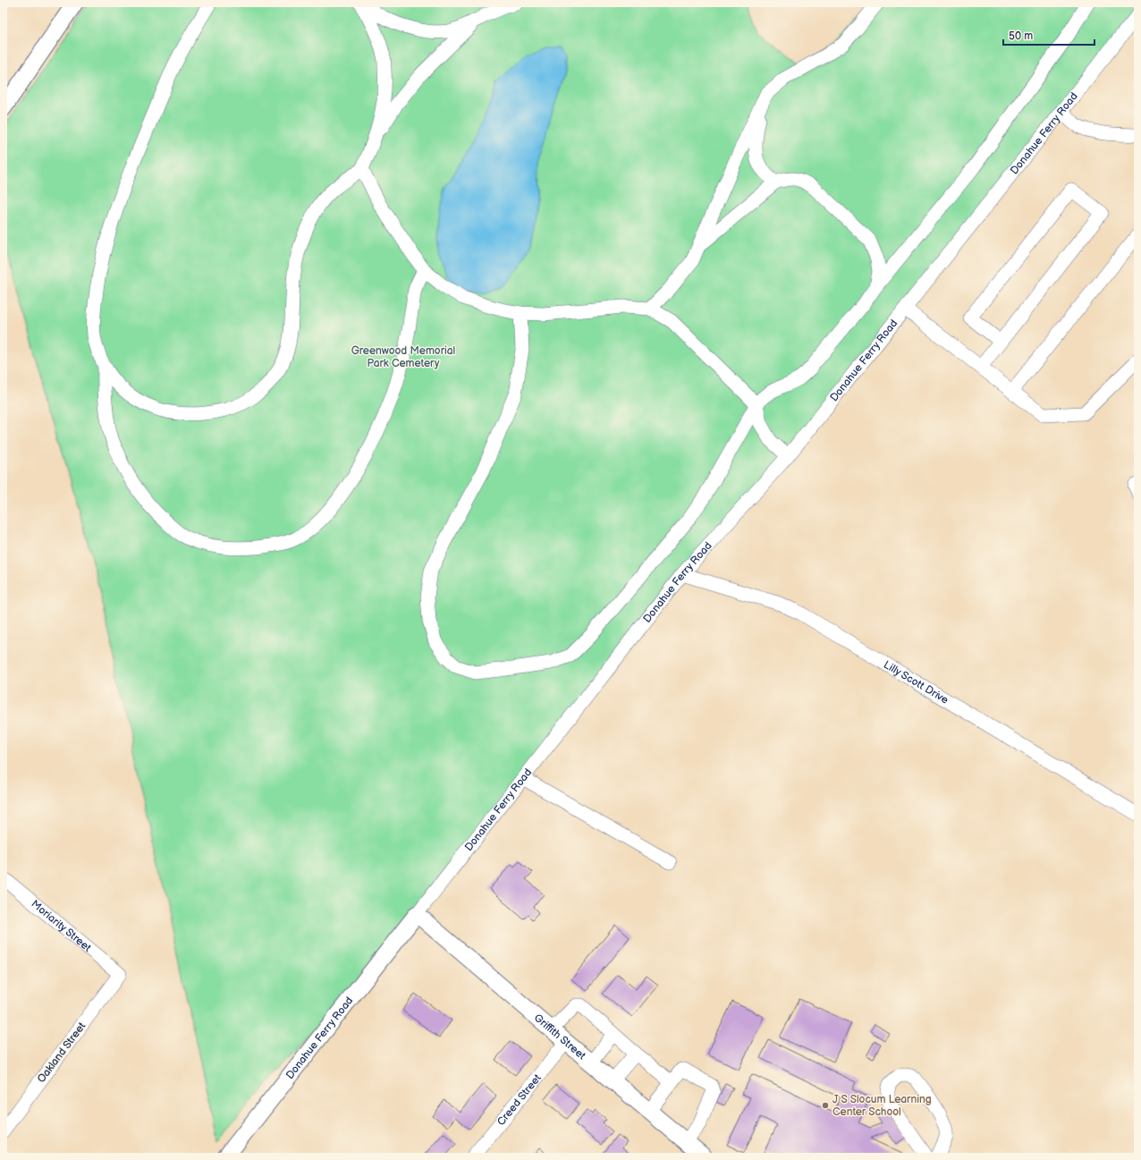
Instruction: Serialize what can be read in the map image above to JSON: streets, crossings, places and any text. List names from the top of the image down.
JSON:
{
  "streets": {
    "main road": ["Donahue Ferry Road", "Griffith Street"],
    "street": [
      "Lilly Scott Drive",
      "Moriarity Street",
      "Oakland Street",
      "Creed Street"
    ]
  },
  "crossings": [
    ["Donahue Ferry Road", "Lilly Scott Drive"],
    ["Donahue Ferry Road", "Griffith Street"],
    ["Moriarity Street", "Oakland Street"],
    ["Griffith Street", "Creed Street"]
  ],
  "parks": ["Greenwood Memorial Park Cemetery"],
  "places": ["J S Slocum Learning Center School"],
  "scale_bar": "50 m"
}
